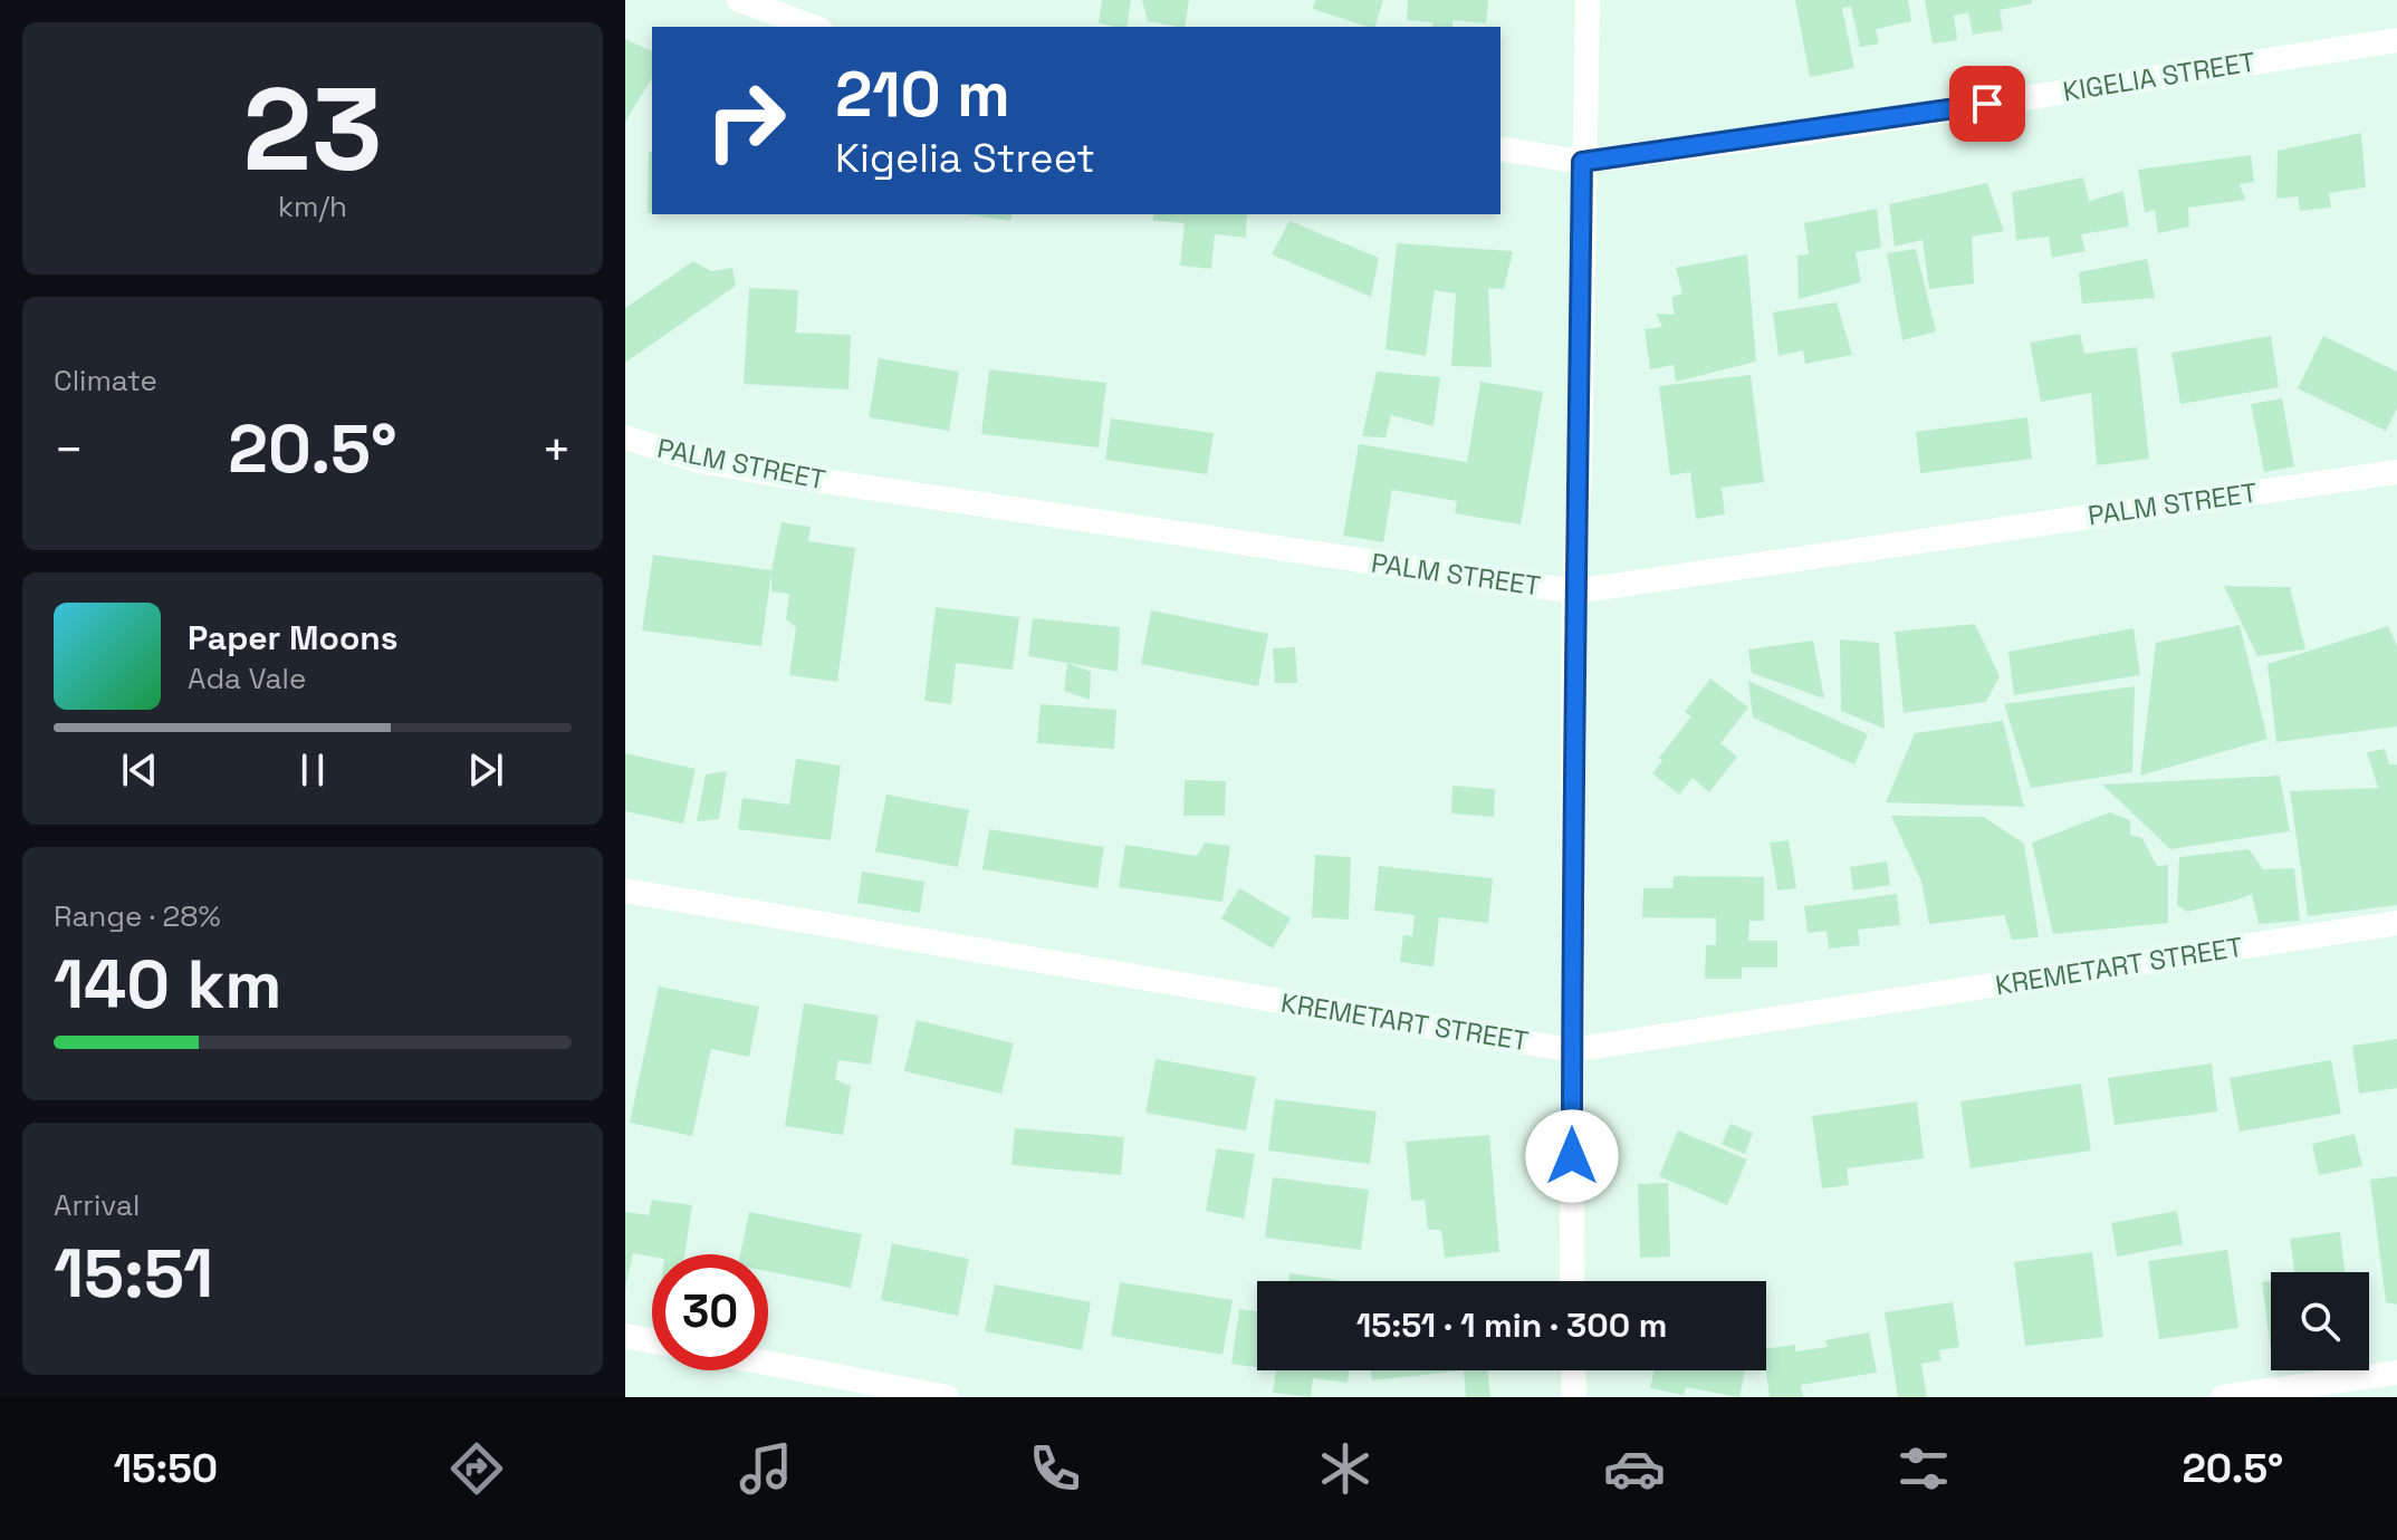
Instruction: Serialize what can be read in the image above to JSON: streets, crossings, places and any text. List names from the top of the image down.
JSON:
{
  "streets": {
    "street": ["KIGELIA STREET", "PALM STREET", "KREMETART STREET"]
  },
  "page": {
    "tile": [
      ["23", "km/h"],
      "Climate",
      ["Range · 28%", "140 km"],
      ["Arrival", "15:51"]
    ],
    "turn": ["210 m", "Kigelia Street"],
    "heat": ["−", "20.5°", "+"],
    "song": ["Paper Moons", "Ada Vale"],
    "limit": "30",
    "trip": "15:51 · 1 min · 300 m",
    "tabs": ["15:50", "20.5°"]
  }
}
